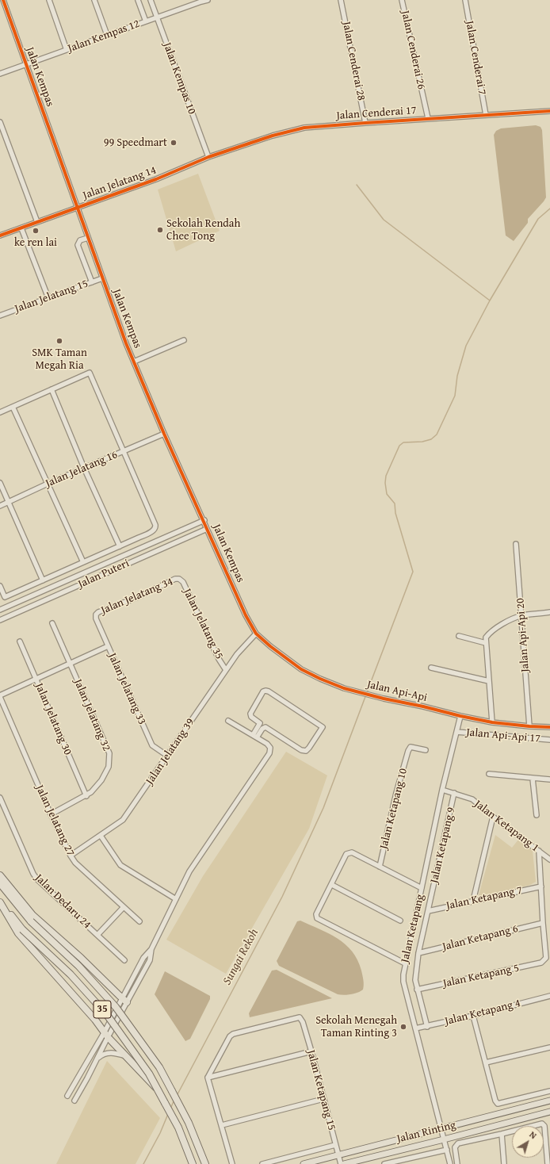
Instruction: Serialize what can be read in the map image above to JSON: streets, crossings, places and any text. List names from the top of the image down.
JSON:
{
  "streets": {
    "highway": ["35"],
    "main road": ["Jalan Rinting"],
    "street": [
      "Jalan Kempas 12",
      "Jalan Cenderai 26",
      "Jalan Cenderai 7",
      "Jalan Cenderai 28",
      "Jalan Kempas",
      "Jalan Kempas 10",
      "Jalan Cenderai 17",
      "Jalan Jelatang 14",
      "Jalan Jelatang 15",
      "Jalan Jelatang 16",
      "Jalan Puteri",
      "Jalan Jelatang 34",
      "Jalan Jelatang 35",
      "Jalan Api-Api 20",
      "Jalan Jelatang 33",
      "Jalan Api-Api",
      "Jalan Jelatang 32",
      "Jalan Jelatang 30",
      "Jalan Api-Api 17",
      "Jalan Jelatang 39",
      "Jalan Ketapang 10",
      "Jalan Jelatang 27",
      "Jalan Ketapang 1",
      "Jalan Ketapang 9",
      "Jalan Ketapang 7",
      "Jalan Dedaru 24",
      "Jalan Ketapang",
      "Jalan Ketapang 6",
      "Jalan Ketapang 5",
      "Jalan Ketapang 4",
      "Jalan Ketapang 15"
    ]
  },
  "crossings": [
    ["Jalan Kempas 12", "Jalan Kempas"],
    ["Jalan Kempas 12", "Jalan Kempas 10"],
    ["Jalan Cenderai 26", "Jalan Cenderai 17"],
    ["Jalan Cenderai 7", "Jalan Cenderai 17"],
    ["Jalan Cenderai 28", "Jalan Cenderai 17"],
    ["Jalan Kempas", "Jalan Jelatang 14"],
    ["Jalan Kempas", "Jalan Jelatang 15"],
    ["Jalan Kempas", "Jalan Jelatang 16"],
    ["Jalan Kempas", "Jalan Puteri"],
    ["Jalan Kempas", "Jalan Api-Api"],
    ["Jalan Kempas", "Jalan Jelatang 39"],
    ["Jalan Kempas 10", "Jalan Cenderai 17"],
    ["Jalan Kempas 10", "Jalan Jelatang 14"],
    ["Jalan Cenderai 17", "Jalan Jelatang 14"],
    ["Jalan Jelatang 34", "Jalan Jelatang 35"],
    ["Jalan Jelatang 34", "Jalan Jelatang 33"],
    ["Jalan Jelatang 35", "Jalan Jelatang 39"],
    ["Jalan Api-Api 20", "Jalan Api-Api"],
    ["Jalan Jelatang 33", "Jalan Jelatang 39"],
    ["Jalan Api-Api", "Jalan Jelatang 39"],
    ["Jalan Api-Api", "Jalan Ketapang"],
    ["Jalan Jelatang 32", "Jalan Jelatang 30"],
    ["Jalan Jelatang 32", "Jalan Jelatang 27"],
    ["Jalan Api-Api 17", "Jalan Ketapang"],
    ["Jalan Jelatang 39", "Jalan Jelatang 27"],
    ["Jalan Ketapang 1", "Jalan Ketapang 9"],
    ["Jalan Ketapang 1", "Jalan Ketapang"],
    ["Jalan Ketapang 9", "Jalan Ketapang 7"],
    ["Jalan Ketapang 9", "Jalan Ketapang 6"],
    ["Jalan Ketapang 9", "Jalan Ketapang 5"],
    ["Jalan Ketapang 9", "Jalan Ketapang 4"],
    ["Jalan Ketapang", "Jalan Ketapang 4"],
    ["Jalan Ketapang", "Jalan Rinting"],
    ["Jalan Ketapang 6", "Jalan Ketapang 5"],
    ["Jalan Ketapang 15", "Jalan Rinting"]
  ],
  "water": ["Sungai Rekoh"],
  "places": [
    "99 Speedmart",
    "Sekolah Rendah Chee Tong",
    "ke ren lai",
    "SMK Taman Megah Ria",
    "Sekolah Menegah Taman Rinting 3"
  ],
  "north": "top right"
}
